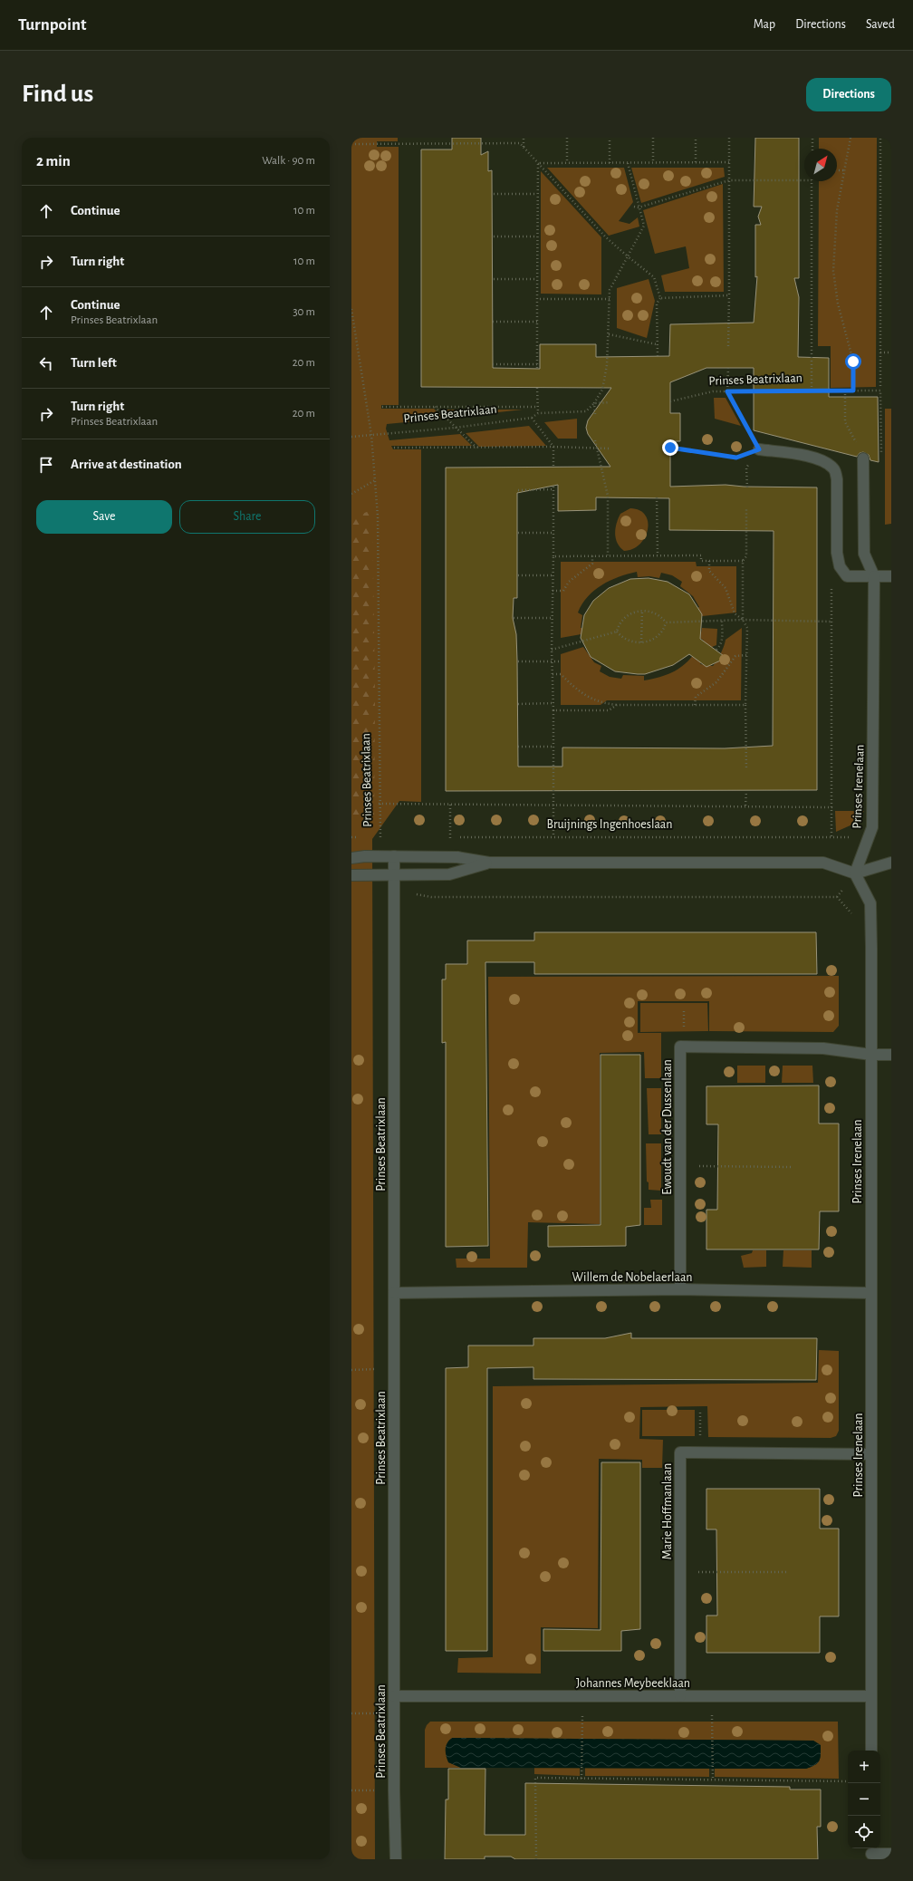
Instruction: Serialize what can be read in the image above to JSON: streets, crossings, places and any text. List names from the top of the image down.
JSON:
{
  "streets": {
    "street": [
      "Prinses Beatrixlaan",
      "Prinses Irenelaan",
      "Ewoudt van der Dussenlaan",
      "Willem de Nobelaerlaan",
      "Marie Hoffmanlaan",
      "Johannes Meybeeklaan"
    ],
    "path": ["Bruijnings Ingenhoeslaan"]
  },
  "crossings": [
    ["Prinses Beatrixlaan", "Willem de Nobelaerlaan"],
    ["Prinses Beatrixlaan", "Johannes Meybeeklaan"],
    ["Prinses Irenelaan", "Bruijnings Ingenhoeslaan"],
    ["Prinses Irenelaan", "Ewoudt van der Dussenlaan"],
    ["Prinses Irenelaan", "Willem de Nobelaerlaan"],
    ["Prinses Irenelaan", "Marie Hoffmanlaan"],
    ["Prinses Irenelaan", "Johannes Meybeeklaan"],
    ["Ewoudt van der Dussenlaan", "Willem de Nobelaerlaan"],
    ["Marie Hoffmanlaan", "Johannes Meybeeklaan"]
  ],
  "north": "top right",
  "page": {
    "header": "Turnpoint",
    "nav": ["Map", "Directions", "Saved"],
    "buttons": [
      "Directions",
      ["Save", "Share"]
    ],
    "title": "Find us",
    "heading": ["2 min", "Walk · 90 m"],
    "list": [
      ["Continue", "10 m"],
      ["Turn right", "10 m"],
      ["Continue", "Prinses Beatrixlaan", "30 m"],
      ["Turn left", "20 m"],
      ["Turn right", "Prinses Beatrixlaan", "20 m"],
      "Arrive at destination"
    ],
    "map_buttons": ["+", "−"]
  }
}
